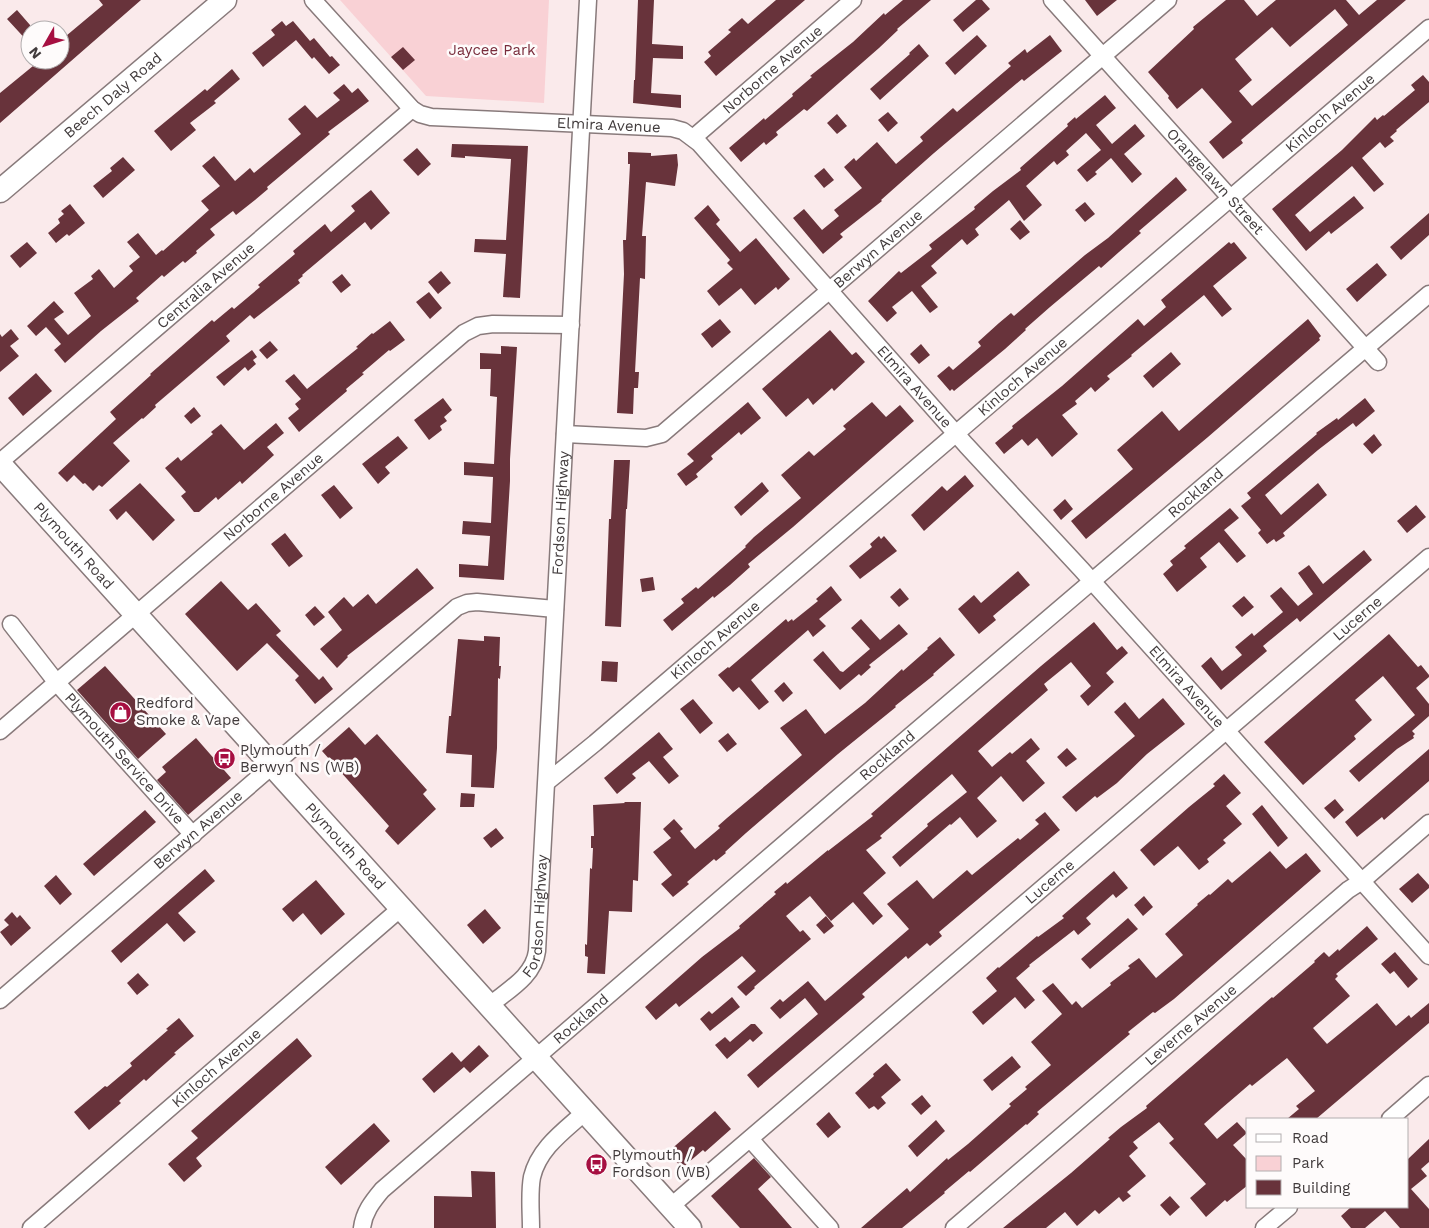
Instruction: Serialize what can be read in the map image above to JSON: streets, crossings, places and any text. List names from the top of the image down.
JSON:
{
  "streets": {
    "main road": ["Beech Daly Road", "Plymouth Road"],
    "street": [
      "Norborne Avenue",
      "Kinloch Avenue",
      "Elmira Avenue",
      "Orangelawn Street",
      "Berwyn Avenue",
      "Centralia Avenue",
      "Rockland",
      "Fordson Highway",
      "Lucerne",
      "Plymouth Service Drive",
      "Leverne Avenue"
    ]
  },
  "crossings": [
    ["Norborne Avenue", "Elmira Avenue"],
    ["Norborne Avenue", "Fordson Highway"],
    ["Norborne Avenue", "Plymouth Road"],
    ["Norborne Avenue", "Plymouth Service Drive"],
    ["Kinloch Avenue", "Elmira Avenue"],
    ["Kinloch Avenue", "Orangelawn Street"],
    ["Kinloch Avenue", "Fordson Highway"],
    ["Kinloch Avenue", "Plymouth Road"],
    ["Elmira Avenue", "Berwyn Avenue"],
    ["Elmira Avenue", "Centralia Avenue"],
    ["Elmira Avenue", "Rockland"],
    ["Elmira Avenue", "Fordson Highway"],
    ["Elmira Avenue", "Lucerne"],
    ["Elmira Avenue", "Leverne Avenue"],
    ["Orangelawn Street", "Berwyn Avenue"],
    ["Orangelawn Street", "Rockland"],
    ["Berwyn Avenue", "Fordson Highway"],
    ["Berwyn Avenue", "Plymouth Road"],
    ["Berwyn Avenue", "Plymouth Service Drive"],
    ["Centralia Avenue", "Plymouth Road"],
    ["Rockland", "Plymouth Road"],
    ["Fordson Highway", "Plymouth Road"],
    ["Plymouth Road", "Lucerne"]
  ],
  "parks": ["Jaycee Park"],
  "places": {
    "shop": ["Redford Smoke & Vape"],
    "bus stop": ["Plymouth / Berwyn NS (WB)", "Plymouth / Fordson (WB)"]
  },
  "legend": ["Road", "Park", "Building"],
  "north": "bottom left"
}
